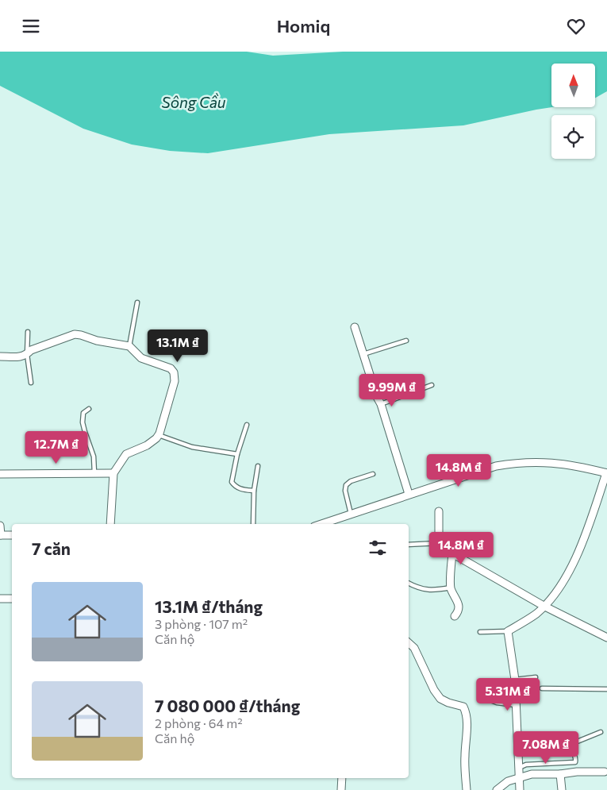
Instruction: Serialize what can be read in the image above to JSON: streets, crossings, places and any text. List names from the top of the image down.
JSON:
{
  "water": ["Sông Cầu"],
  "north": "top",
  "page": {
    "header": "Homiq",
    "price": [
      "13.1M ₫",
      "9.99M ₫",
      "12.7M ₫",
      "14.8M ₫",
      "14.8M ₫",
      "5.31M ₫",
      "7.08M ₫"
    ],
    "heading": "7 căn",
    "list": [
      {
        "name": "13.1M ₫/tháng",
        "note": "3 phòng · 107 m² · Căn hộ"
      },
      {
        "name": "7 080 000 ₫/tháng",
        "note": "2 phòng · 64 m² · Căn hộ"
      }
    ]
  }
}
